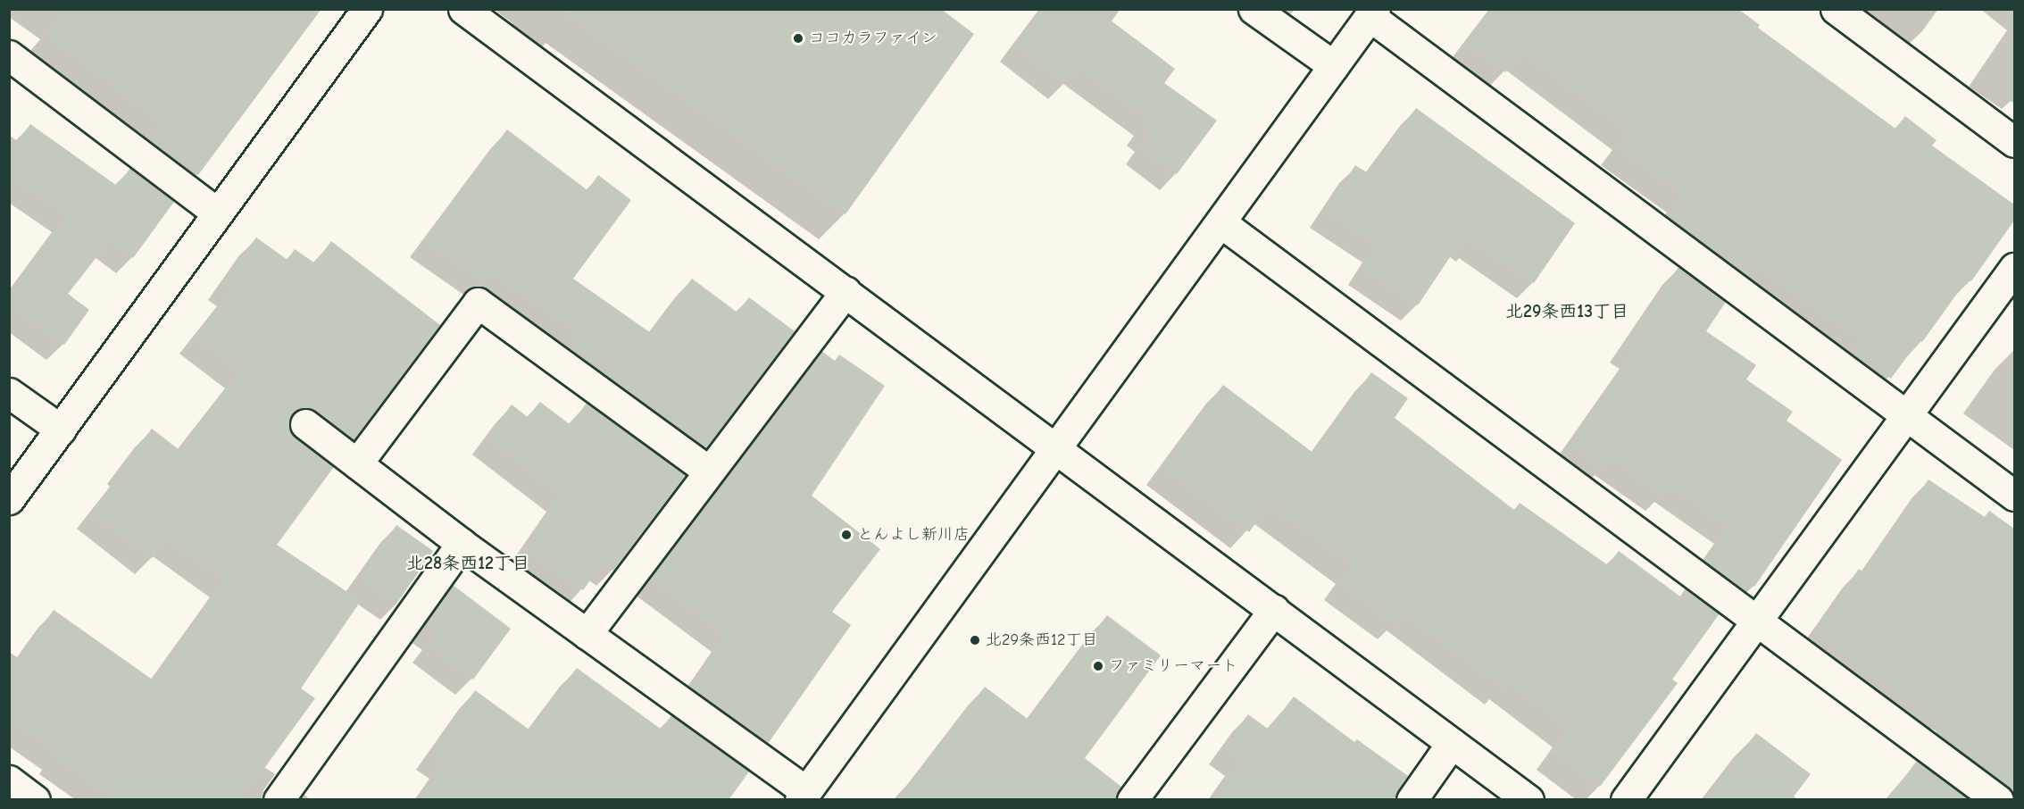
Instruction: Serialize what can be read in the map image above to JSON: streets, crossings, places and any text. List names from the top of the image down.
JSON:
{
  "districts": ["北29条西13丁目", "北28条西12丁目"],
  "places": [
    "ココカラファイン",
    "とんよし新川店",
    "北29条西12丁目",
    "ファミリーマート"
  ]
}
